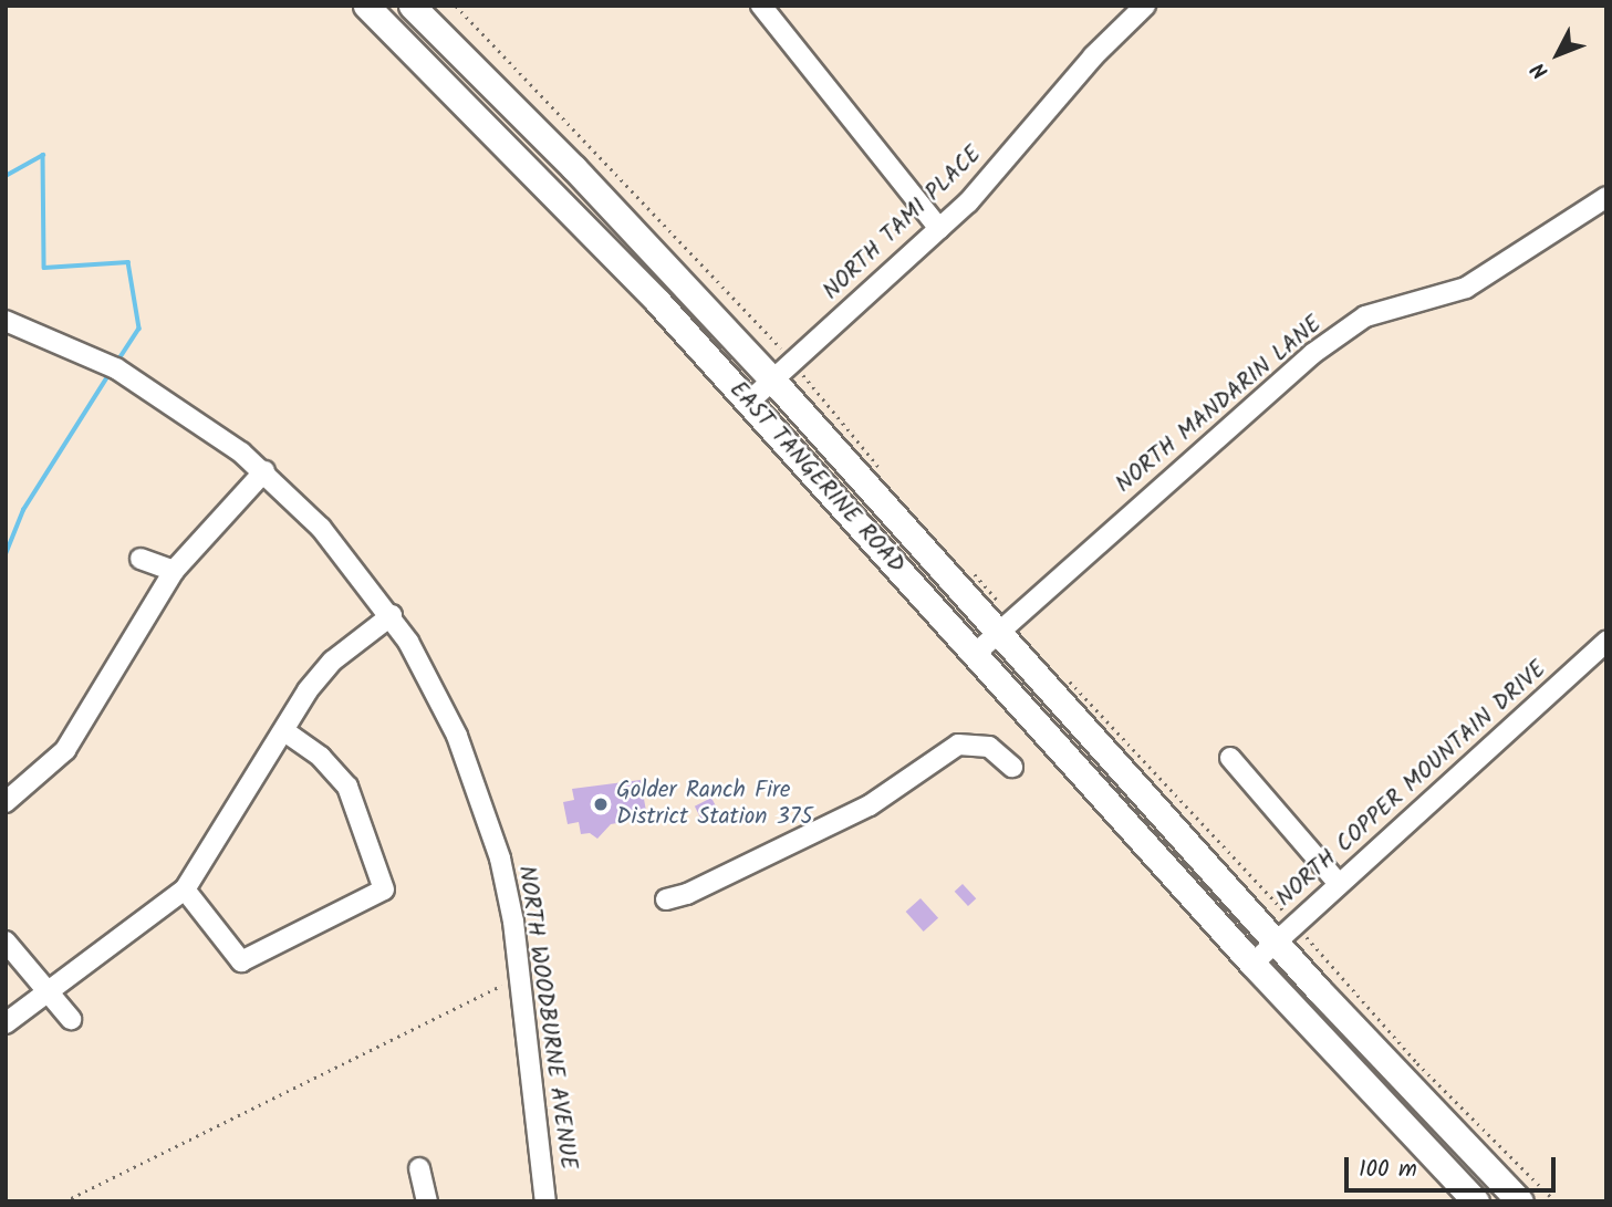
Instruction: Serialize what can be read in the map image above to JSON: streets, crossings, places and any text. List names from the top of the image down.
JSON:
{
  "streets": {
    "main road": ["EAST TANGERINE ROAD"],
    "street": [
      "NORTH TAMI PLACE",
      "NORTH MANDARIN LANE",
      "NORTH COPPER MOUNTAIN DRIVE",
      "NORTH WOODBURNE AVENUE"
    ]
  },
  "crossings": [
    ["NORTH TAMI PLACE", "EAST TANGERINE ROAD"],
    ["NORTH MANDARIN LANE", "EAST TANGERINE ROAD"],
    ["EAST TANGERINE ROAD", "NORTH COPPER MOUNTAIN DRIVE"]
  ],
  "places": ["Golder Ranch Fire District Station 375"],
  "scale_bar": "100 m",
  "north": "bottom left"
}
